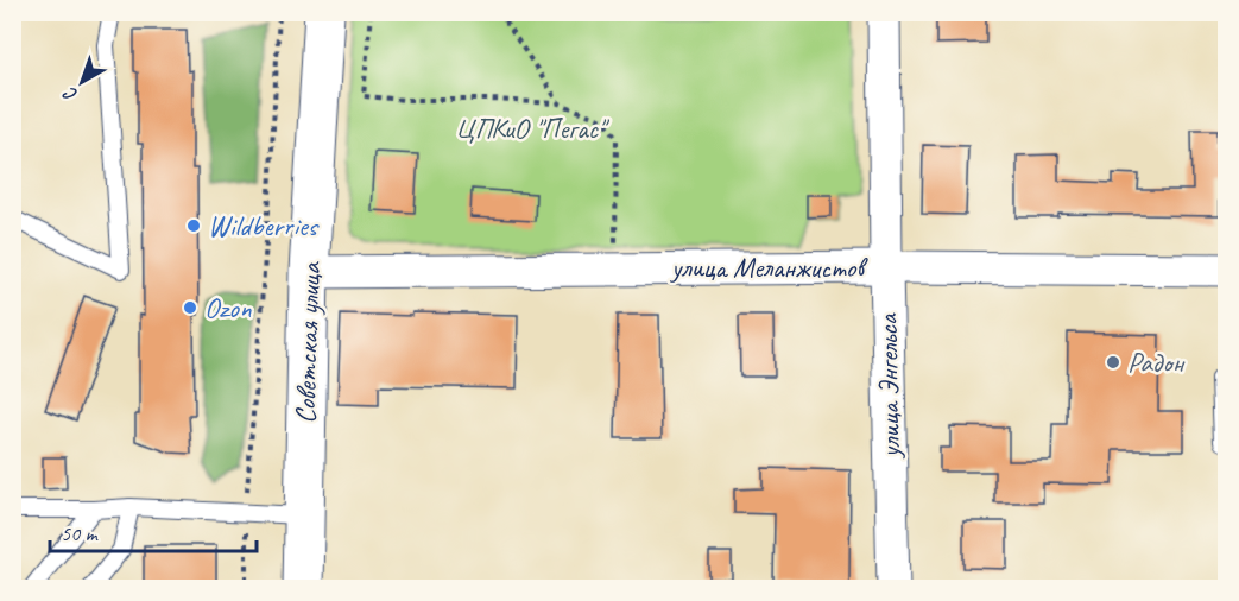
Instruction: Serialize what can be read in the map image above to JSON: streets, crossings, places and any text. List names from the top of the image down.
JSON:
{
  "streets": {
    "main road": ["Советская улица"],
    "street": ["улица Меланжистов", "улица Энгельса"]
  },
  "crossings": [
    ["улица Меланжистов", "Советская улица"],
    ["улица Меланжистов", "улица Энгельса"]
  ],
  "parks": ["ЦПКиО \"Пегас\""],
  "places": ["Wildberries", "Ozon", "Радон"],
  "scale_bar": "50 m",
  "north": "bottom left"
}
